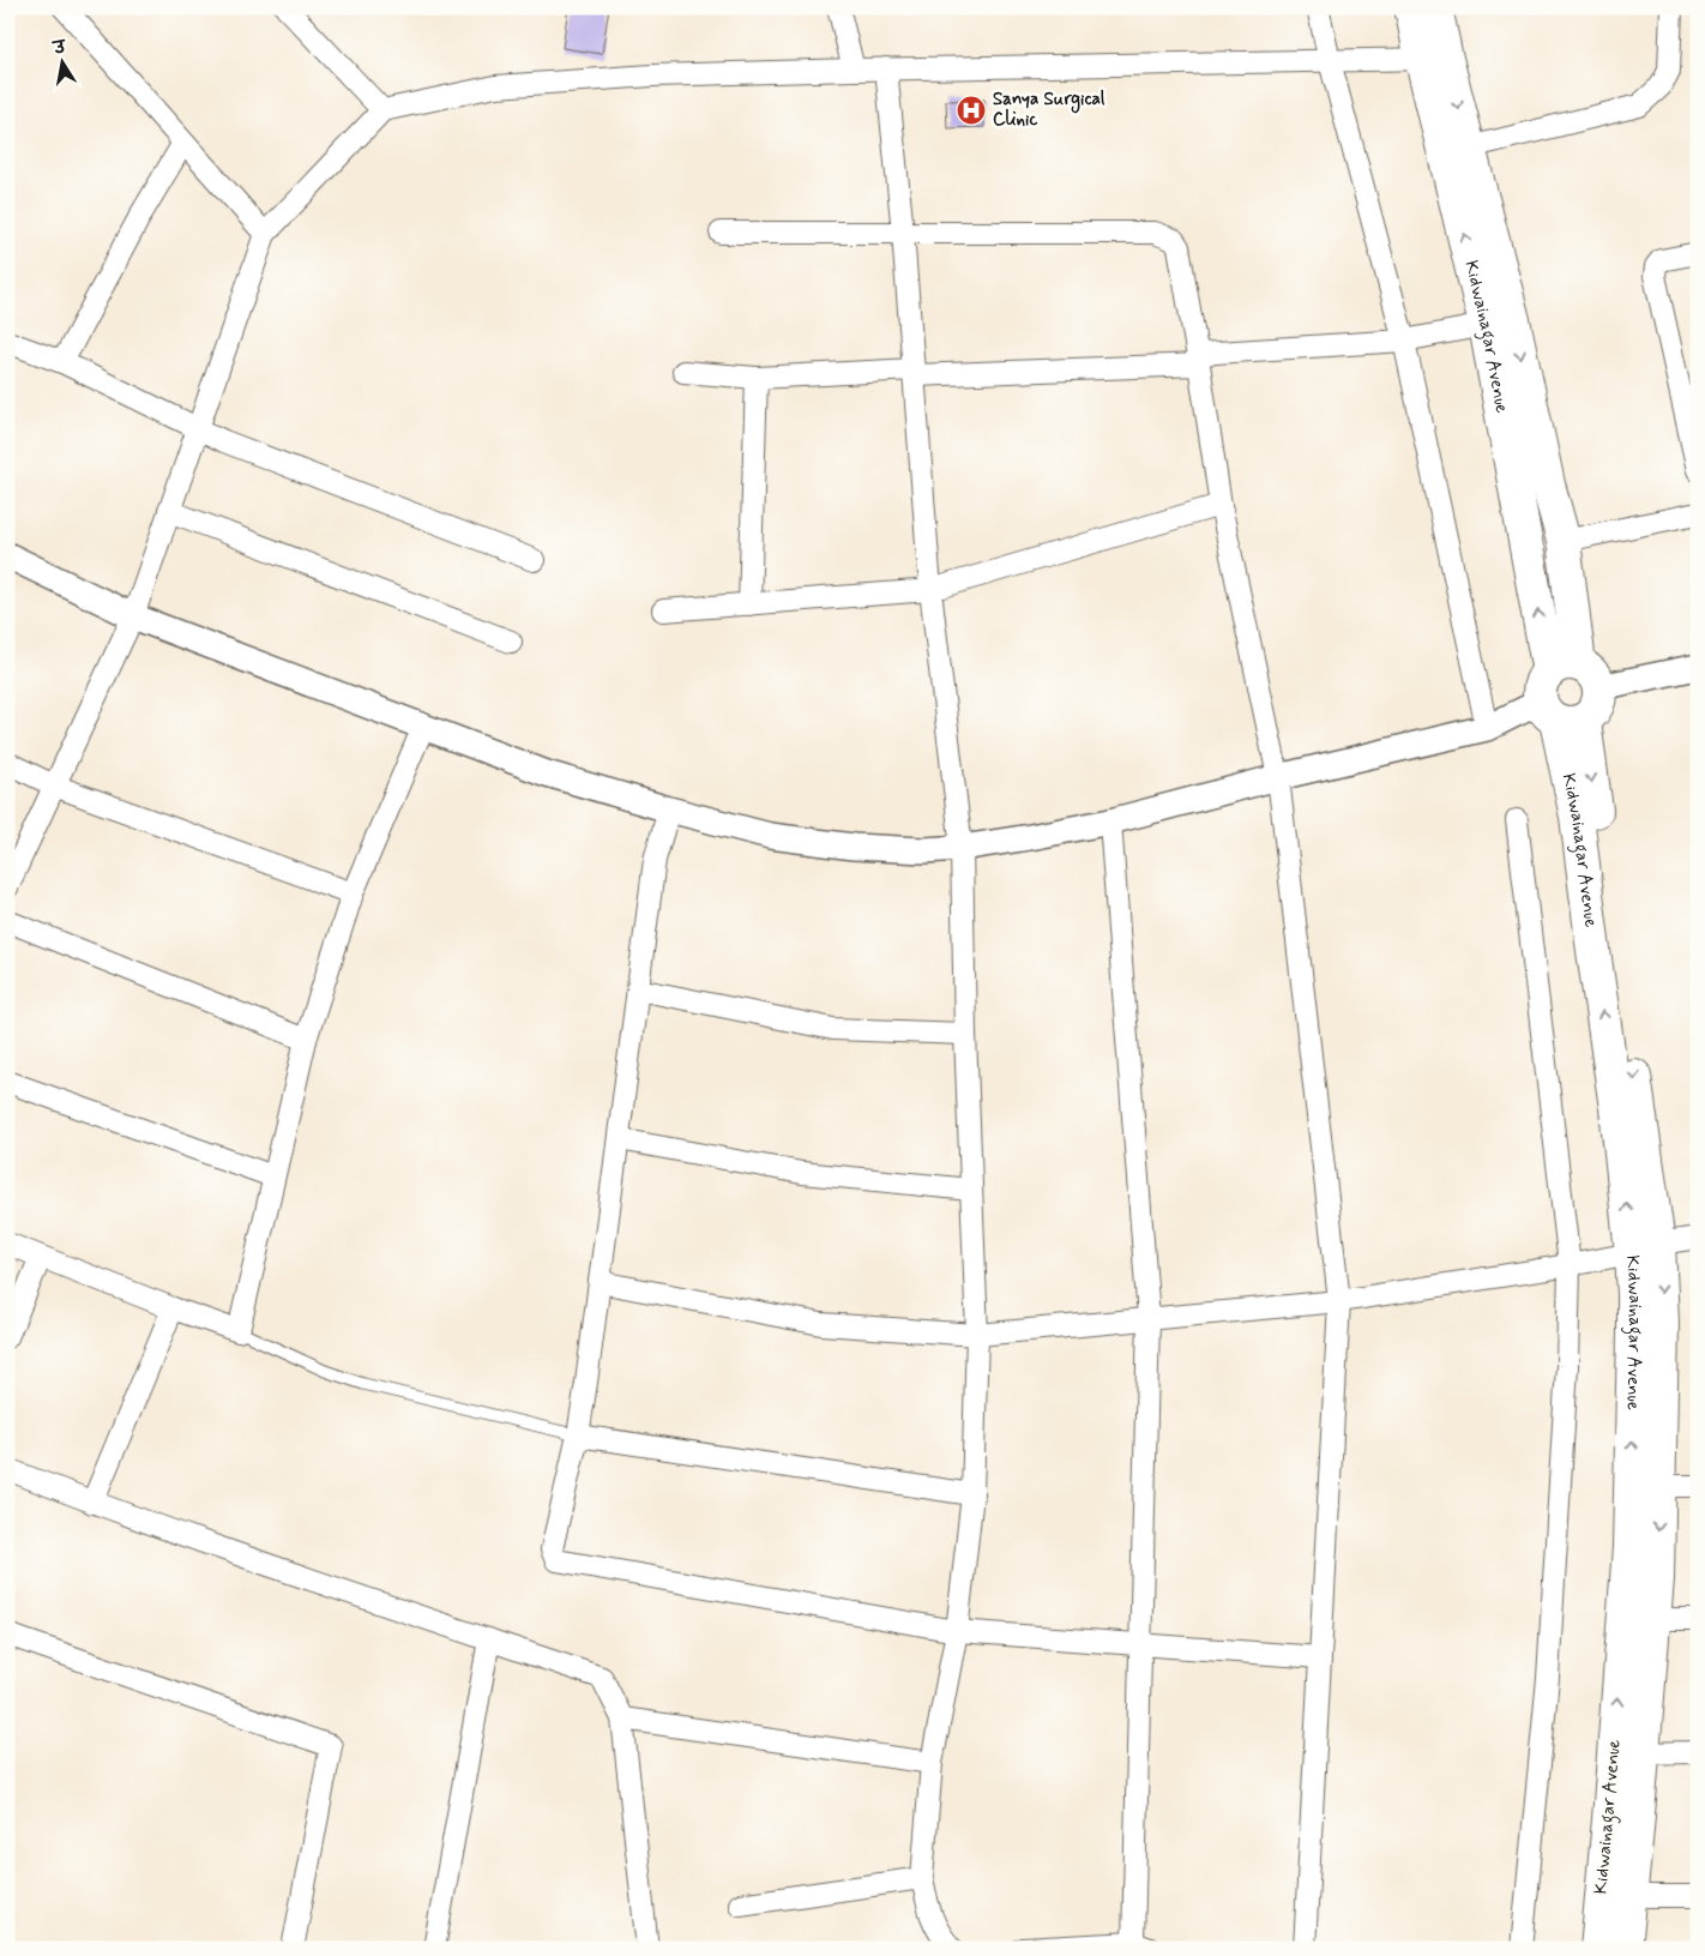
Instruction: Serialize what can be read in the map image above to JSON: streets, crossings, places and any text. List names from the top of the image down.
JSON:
{
  "streets": {
    "main road": ["Kidwainagar Avenue"]
  },
  "places": {
    "hospital": ["Sanya Surgical Clinic"]
  },
  "north": "top"
}
